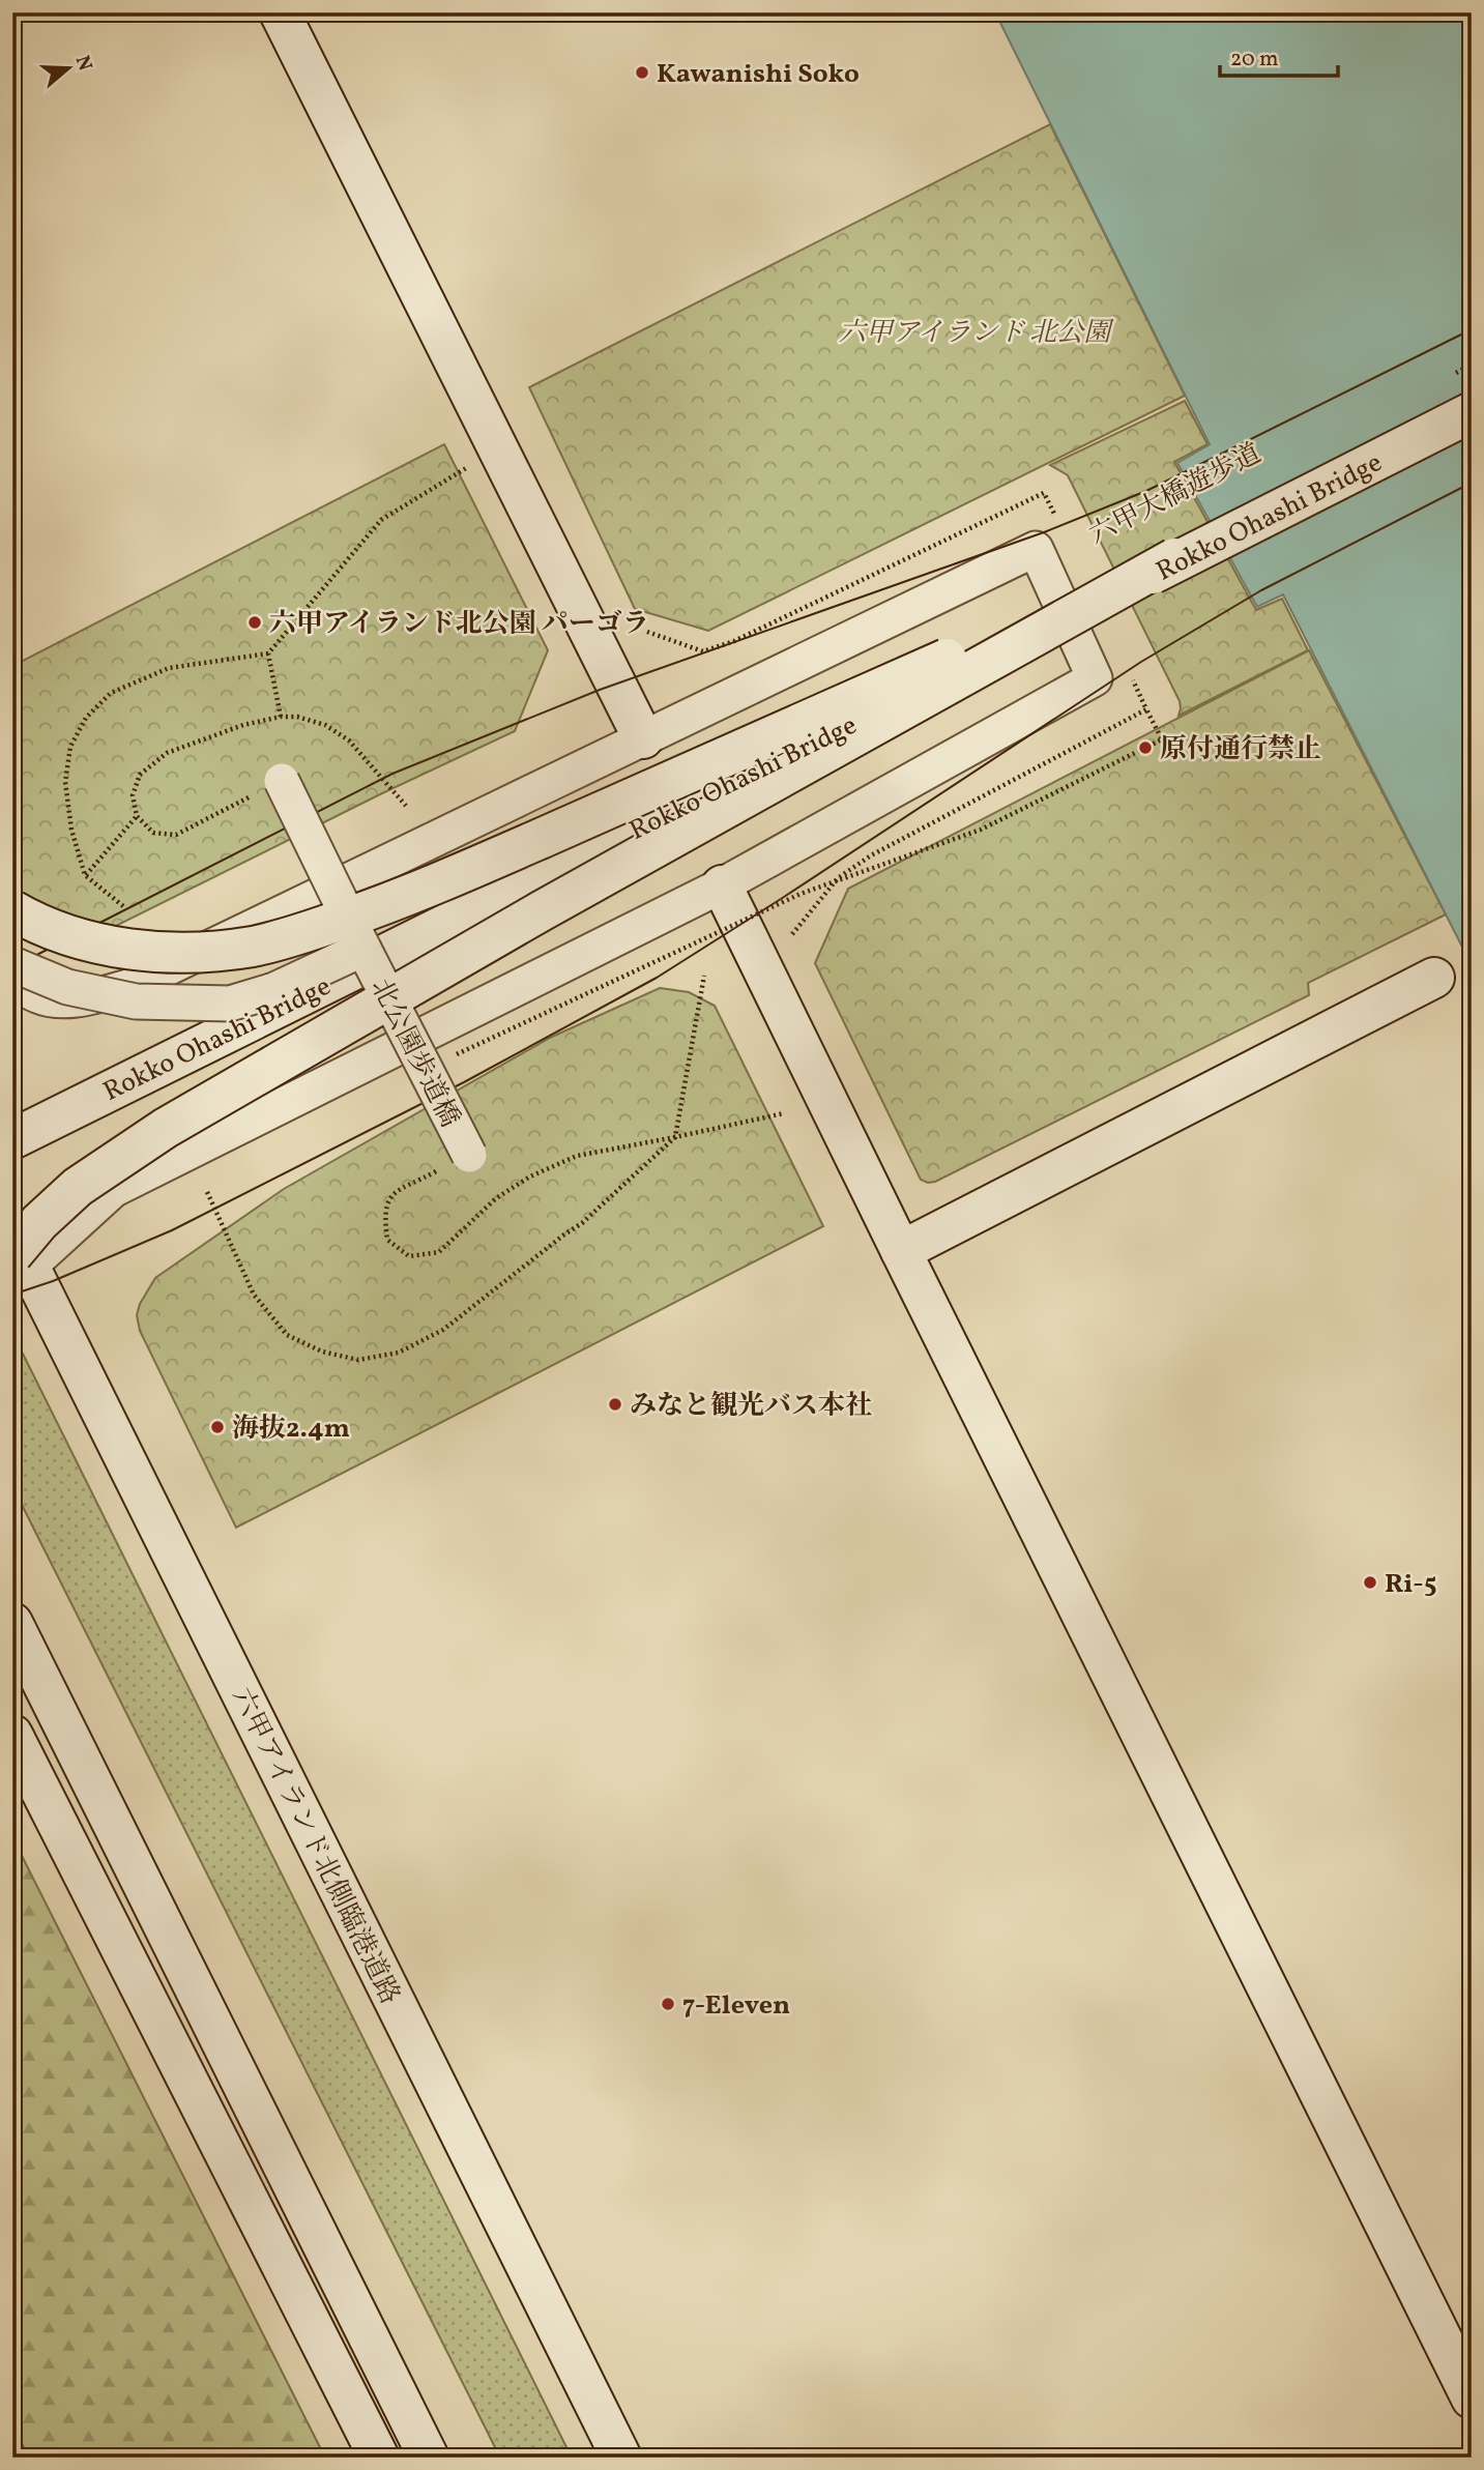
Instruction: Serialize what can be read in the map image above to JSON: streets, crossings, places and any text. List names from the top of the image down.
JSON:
{
  "streets": {
    "street": ["Rokko Ohashi Bridge", "北公園歩道橋", "六甲アイランド北側臨港道路"],
    "path": ["六甲大橋遊歩道"]
  },
  "parks": ["六甲アイランド 北公園"],
  "places": [
    "Kawanishi Soko",
    "六甲アイランド北公園 パーゴラ",
    "原付通行禁止",
    "みなと観光バス本社",
    "海抜2.4m",
    "Ri-5",
    "7-Eleven"
  ],
  "scale_bar": "20 m",
  "north": "right"
}
